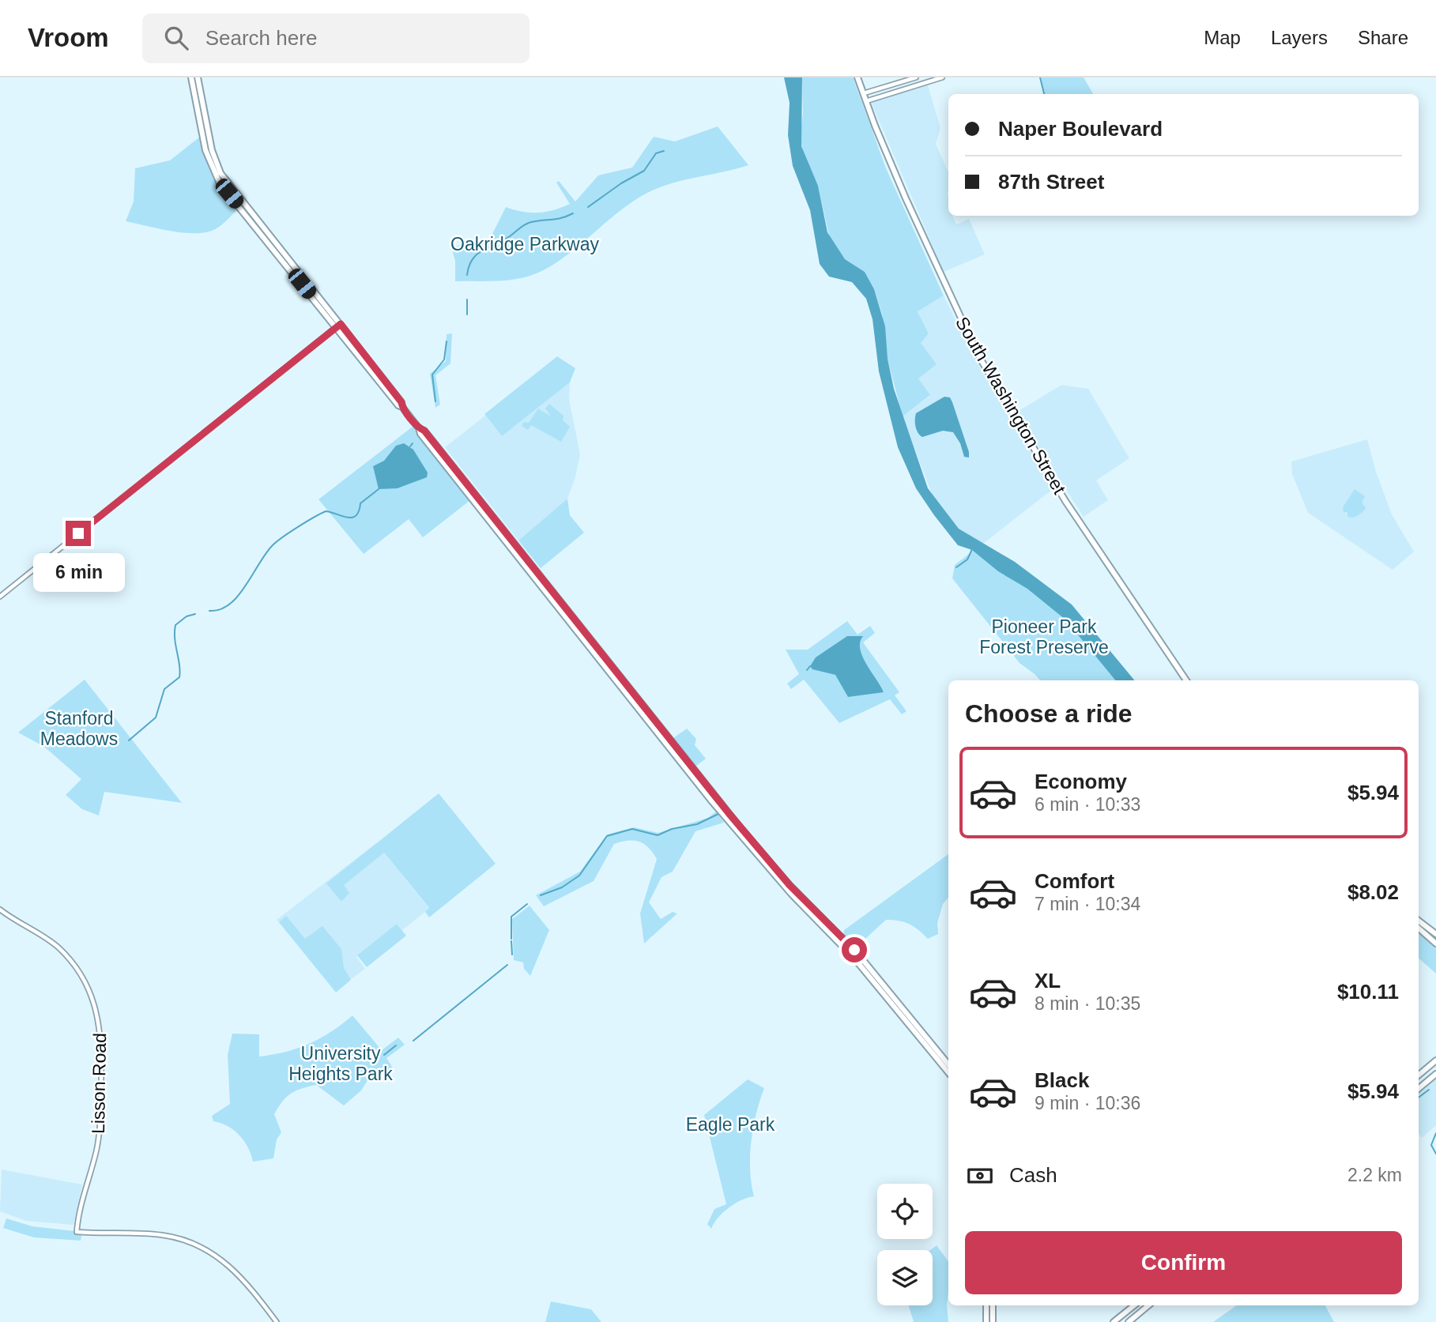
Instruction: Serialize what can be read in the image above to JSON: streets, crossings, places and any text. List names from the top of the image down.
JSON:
{
  "streets": {
    "main road": ["South Washington Street"],
    "street": ["Lisson Road"]
  },
  "parks": [
    "Oakridge Parkway",
    "Pioneer Park Forest Preserve",
    "Stanford Meadows",
    "University Heights Park",
    "Eagle Park"
  ],
  "page": {
    "header": "Vroom",
    "search": "Search here",
    "nav": ["Map", "Layers", "Share"],
    "banner": ["Naper Boulevard", "87th Street"],
    "bubble": "6 min",
    "heading": "Choose a ride",
    "list": [
      {
        "name": "Economy",
        "note": "6 min · 10:33",
        "value": "$5.94"
      },
      {
        "name": "Comfort",
        "note": "7 min · 10:34",
        "value": "$8.02"
      },
      {
        "name": "XL",
        "note": "8 min · 10:35",
        "value": "$10.11"
      },
      {
        "name": "Black",
        "note": "9 min · 10:36",
        "value": "$5.94"
      }
    ],
    "pay": ["Cash", "2.2 km"],
    "buttons": "Confirm"
  }
}
